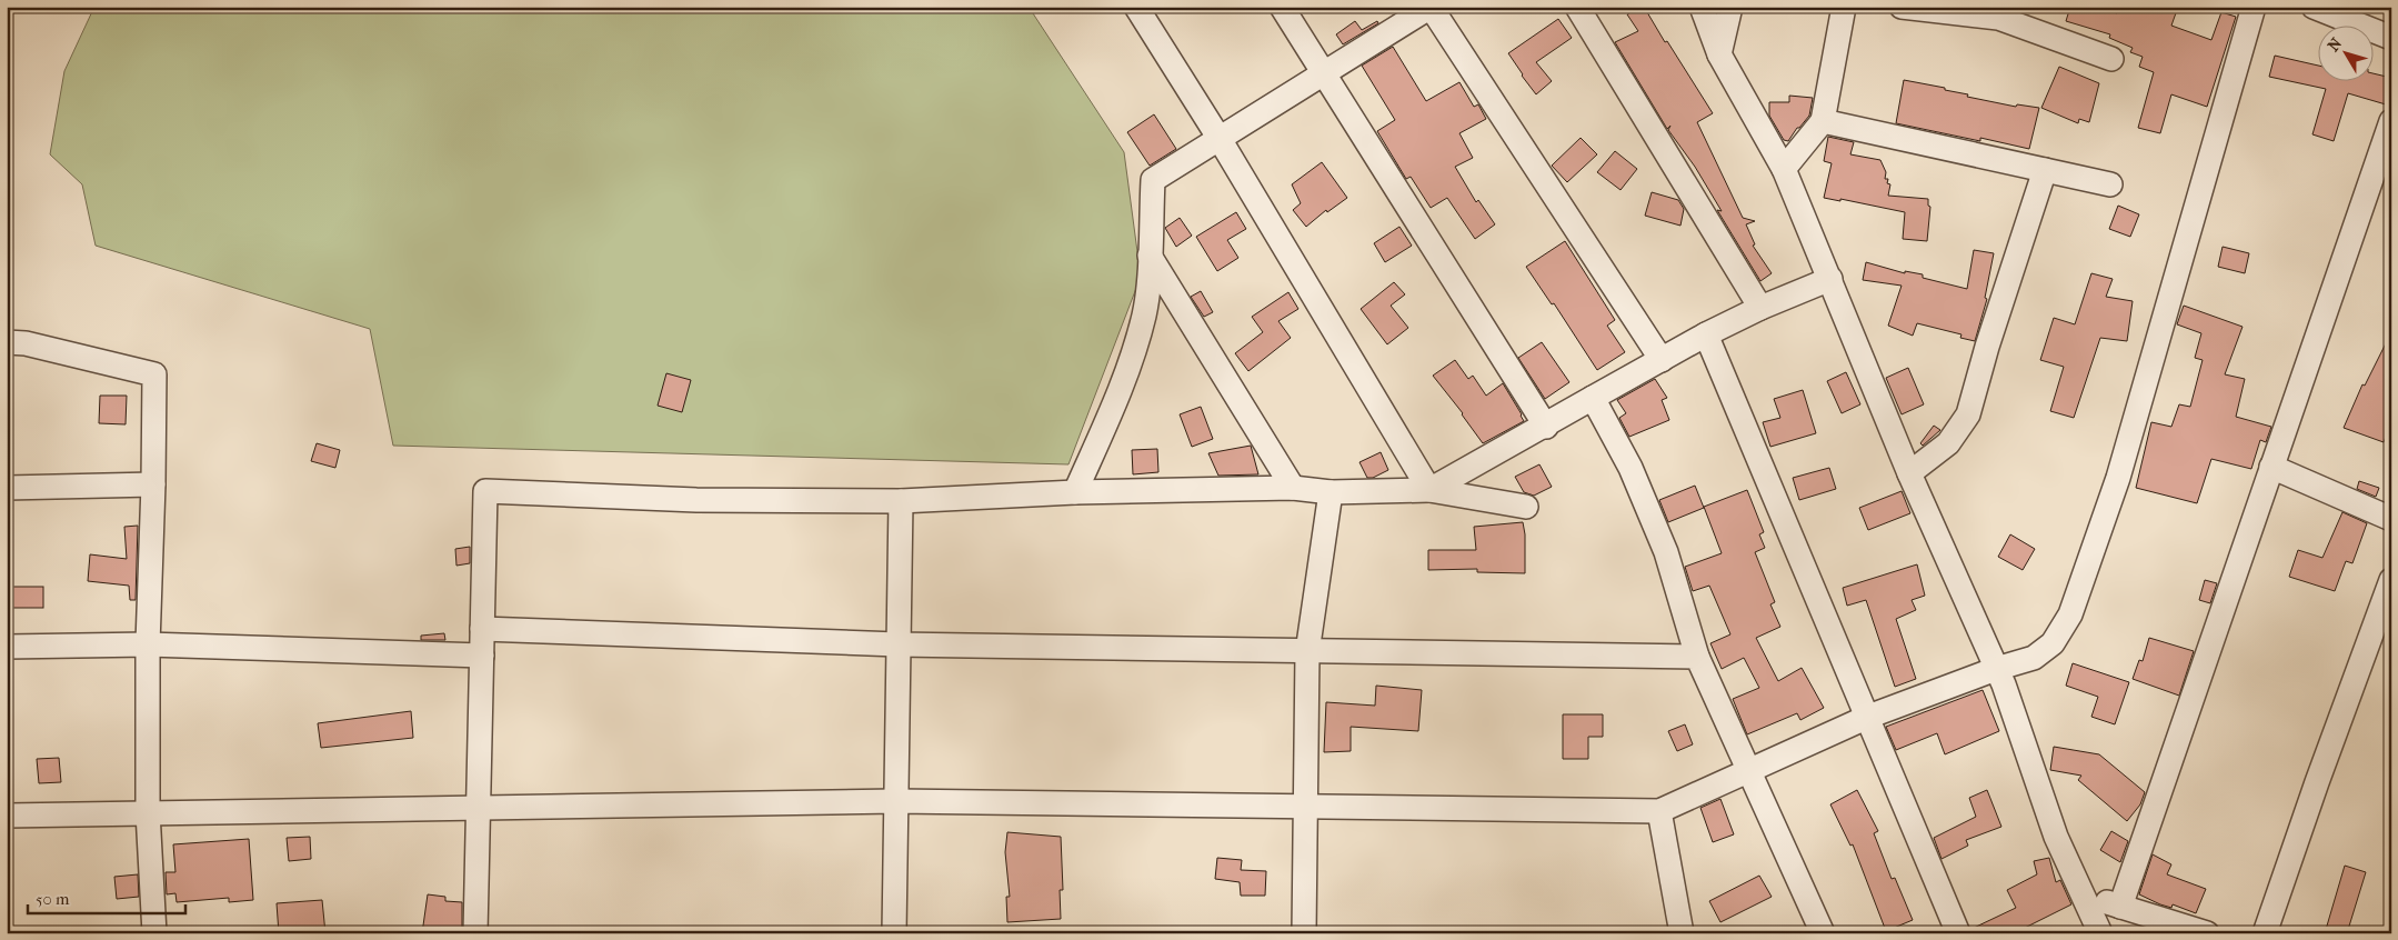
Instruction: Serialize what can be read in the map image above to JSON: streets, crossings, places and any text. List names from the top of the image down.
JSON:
{
  "scale_bar": "50 m",
  "north": "top left"
}
